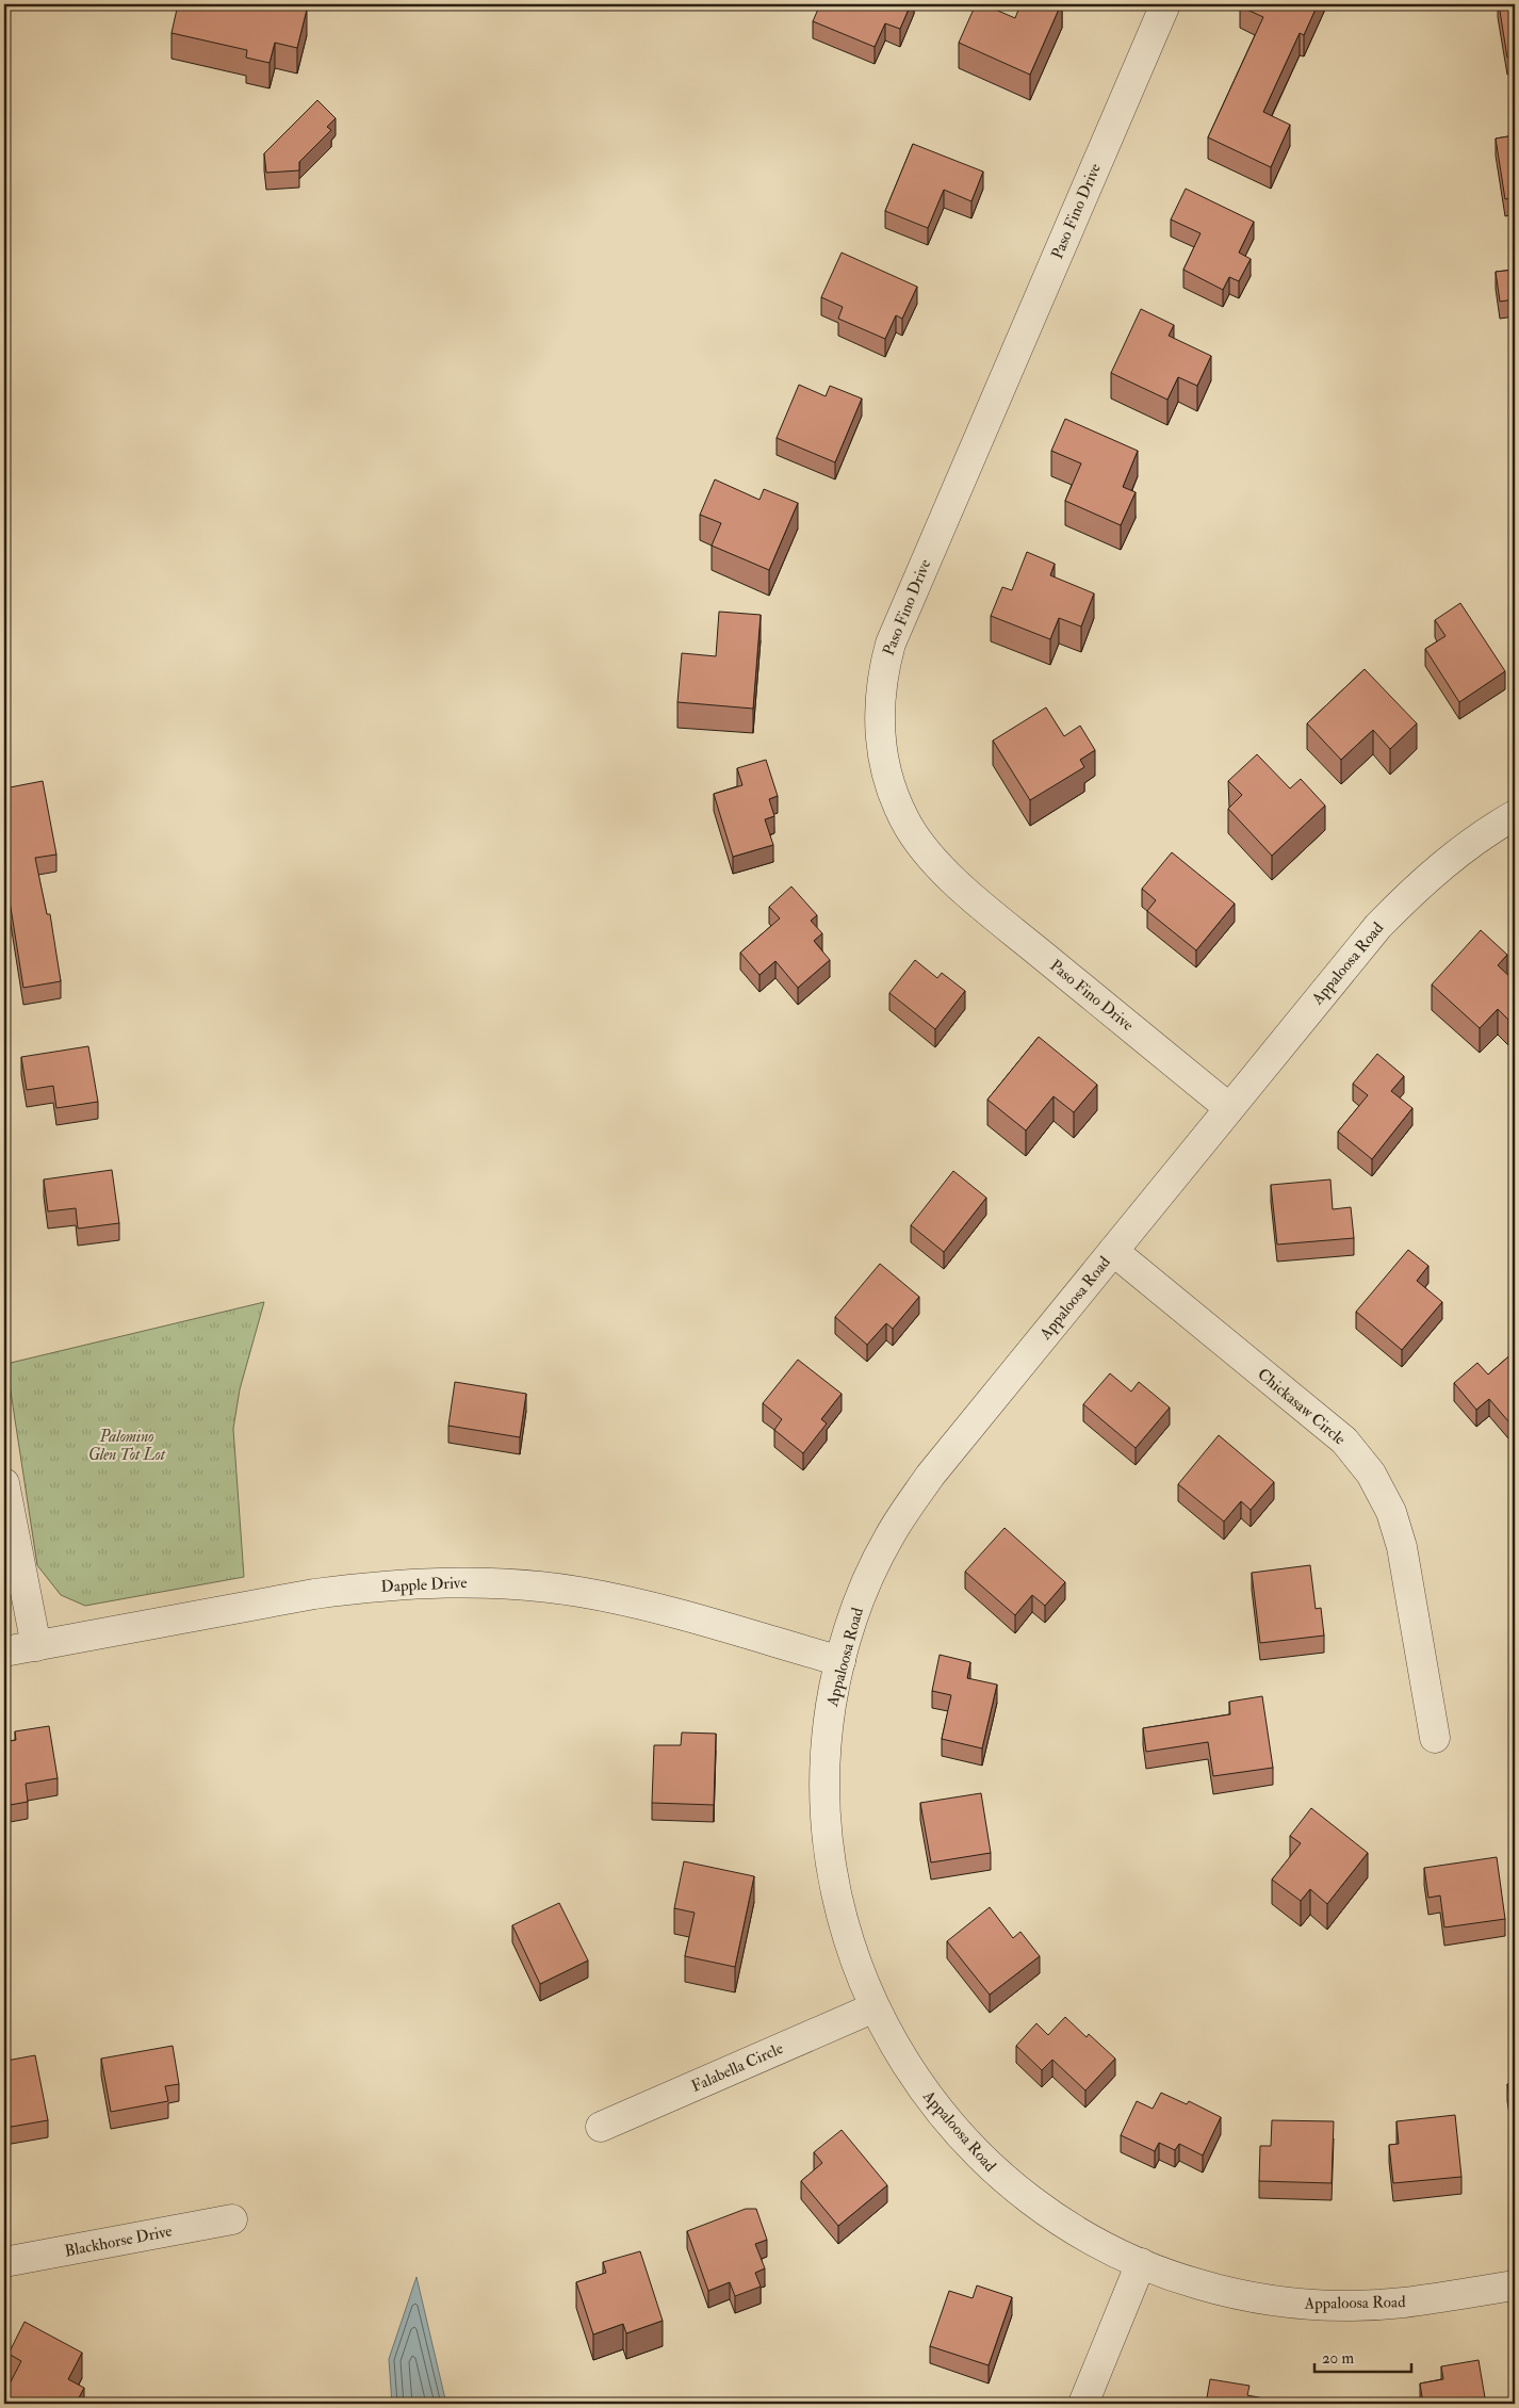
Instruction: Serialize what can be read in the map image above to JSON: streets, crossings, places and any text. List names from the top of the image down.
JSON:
{
  "streets": {
    "street": [
      "Paso Fino Drive",
      "Appaloosa Road",
      "Chickasaw Circle",
      "Dapple Drive",
      "Falabella Circle",
      "Blackhorse Drive"
    ]
  },
  "crossings": [
    ["Paso Fino Drive", "Appaloosa Road"],
    ["Appaloosa Road", "Chickasaw Circle"],
    ["Appaloosa Road", "Dapple Drive"],
    ["Appaloosa Road", "Falabella Circle"]
  ],
  "parks": ["Palomino Glen Tot Lot"],
  "scale_bar": "20 m"
}
